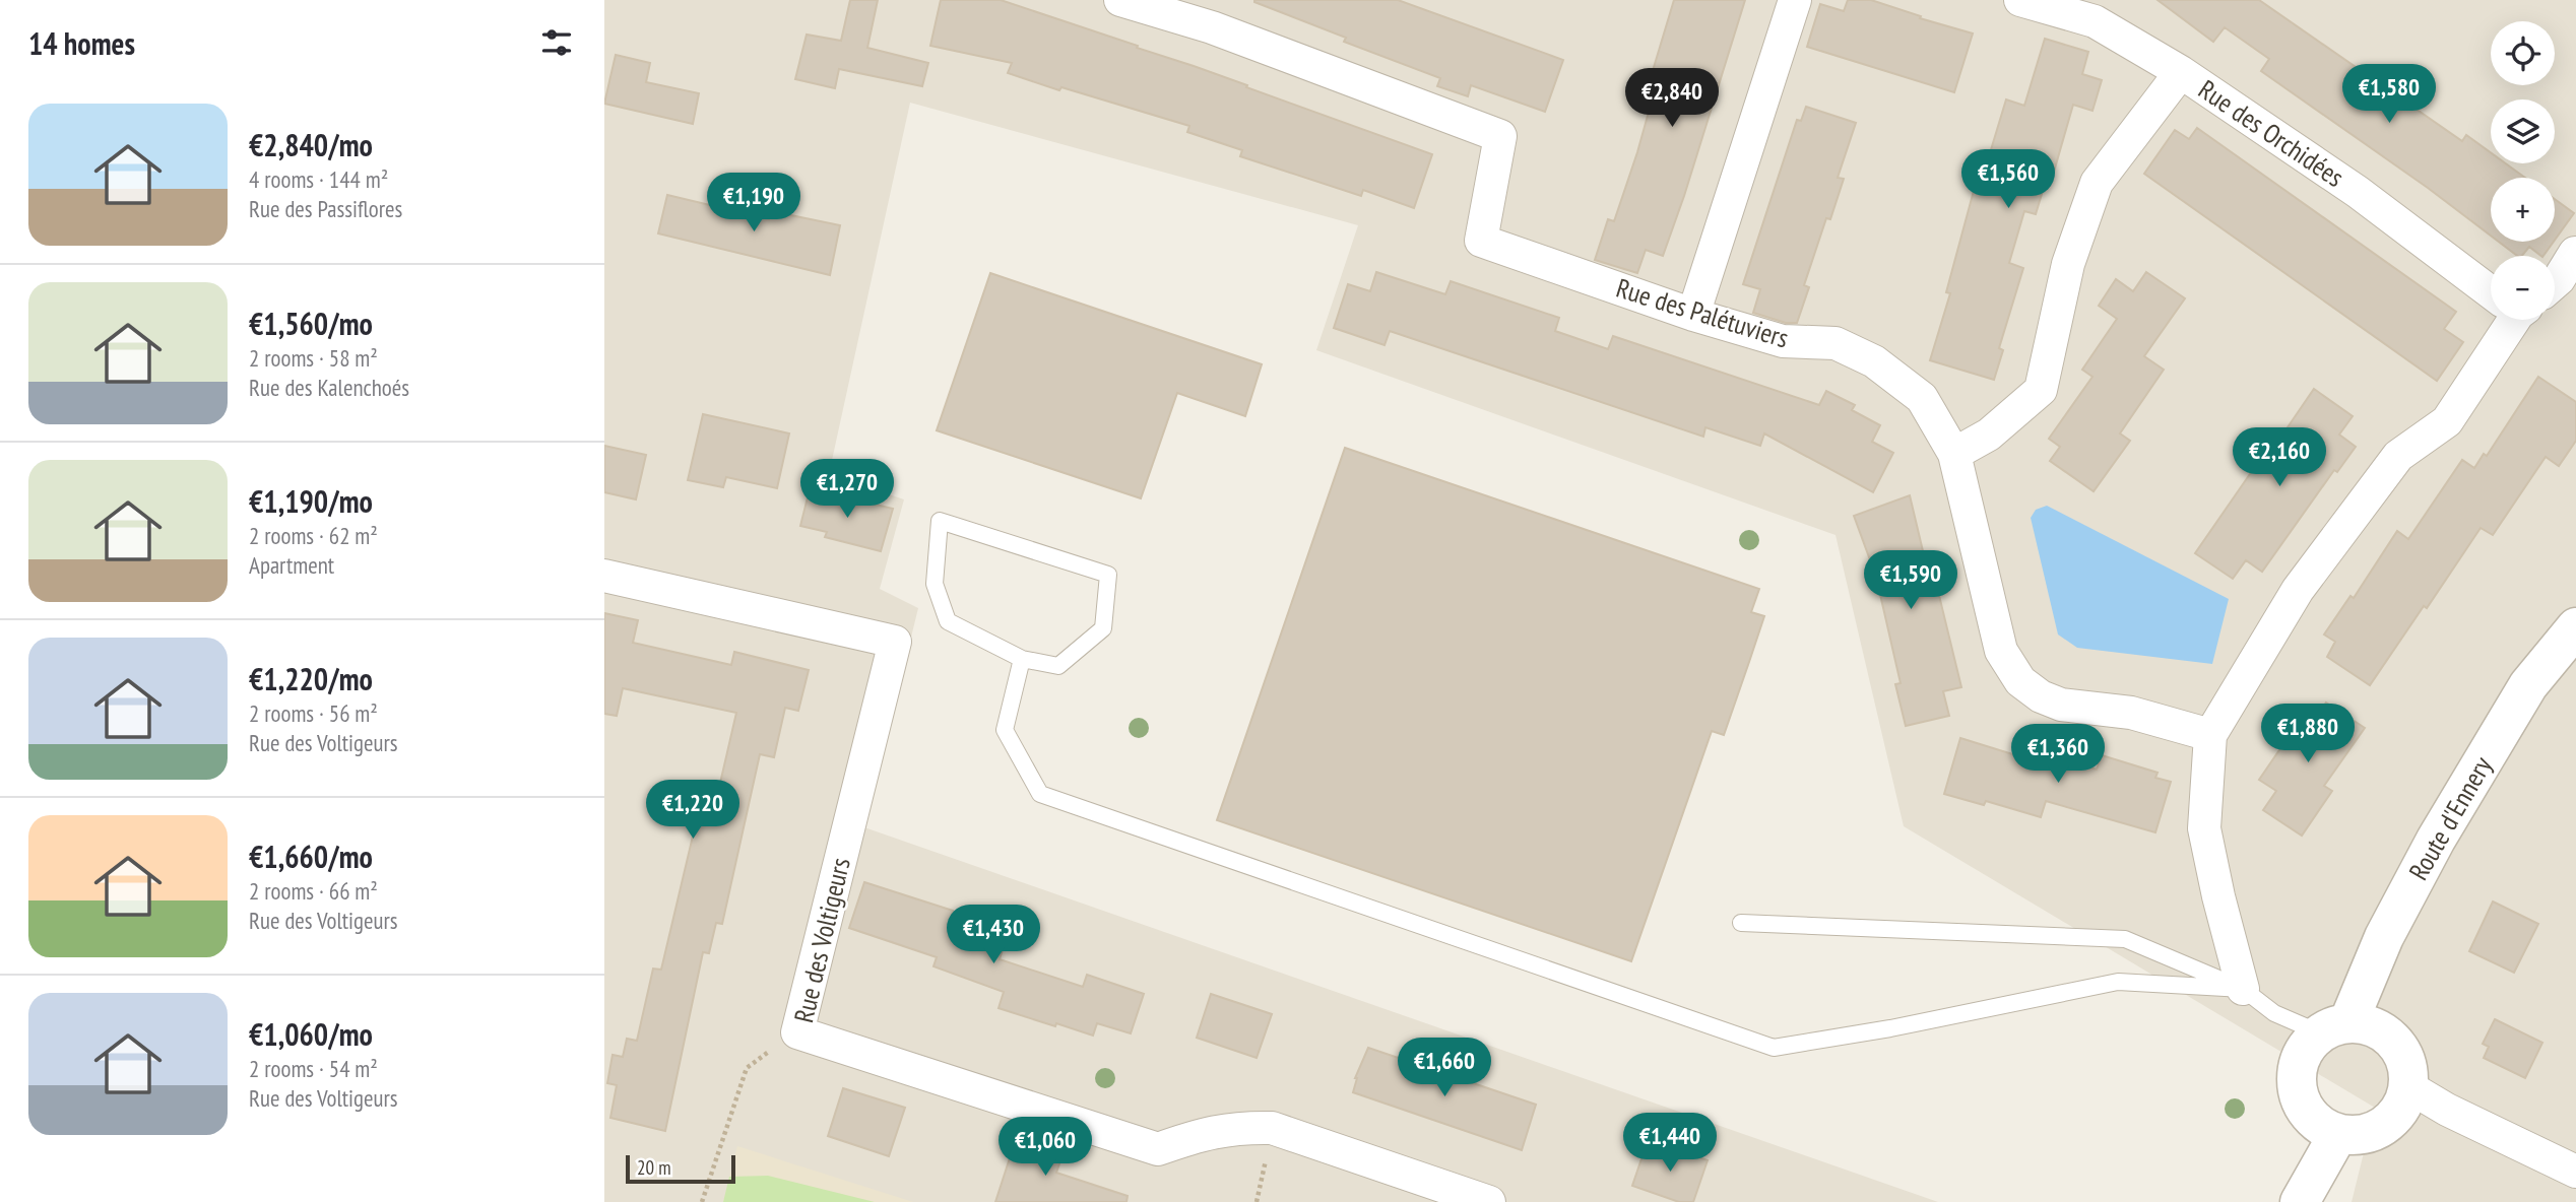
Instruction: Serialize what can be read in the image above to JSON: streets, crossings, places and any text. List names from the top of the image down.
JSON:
{
  "streets": {
    "street": [
      "Rue des Orchidées",
      "Rue des Palétuviers",
      "Route d'Ennery",
      "Rue des Voltigeurs"
    ]
  },
  "scale_bar": "20 m",
  "page": {
    "heading": "14 homes",
    "map_buttons": ["+", "−"],
    "price": [
      "€1,580",
      "€2,840",
      "€1,560",
      "€1,190",
      "€2,160",
      "€1,270",
      "€1,590",
      "€1,880",
      "€1,360",
      "€1,220",
      "€1,430",
      "€1,660",
      "€1,440",
      "€1,060"
    ],
    "list": [
      {
        "name": "€2,840/mo",
        "note": "4 rooms · 144 m² · Rue des Passiflores"
      },
      {
        "name": "€1,560/mo",
        "note": "2 rooms · 58 m² · Rue des Kalenchoés"
      },
      {
        "name": "€1,190/mo",
        "note": "2 rooms · 62 m² · Apartment"
      },
      {
        "name": "€1,220/mo",
        "note": "2 rooms · 56 m² · Rue des Voltigeurs"
      },
      {
        "name": "€1,660/mo",
        "note": "2 rooms · 66 m² · Rue des Voltigeurs"
      },
      {
        "name": "€1,060/mo",
        "note": "2 rooms · 54 m² · Rue des Voltigeurs"
      }
    ],
    "scale": "20 m"
  }
}
